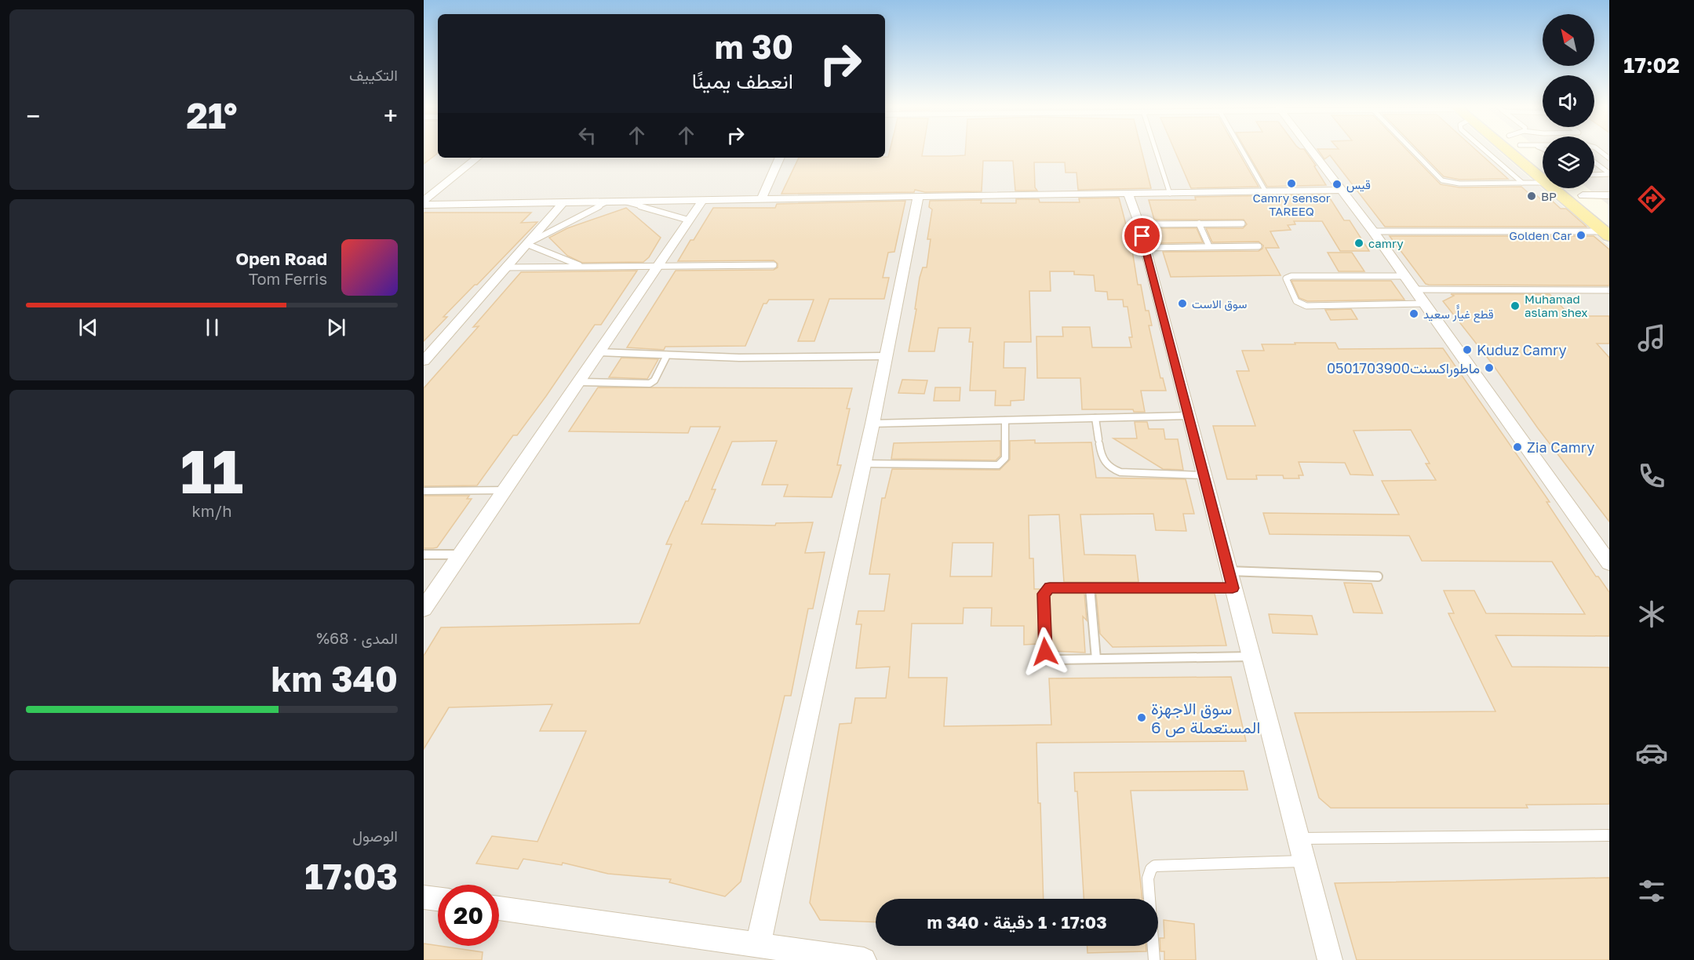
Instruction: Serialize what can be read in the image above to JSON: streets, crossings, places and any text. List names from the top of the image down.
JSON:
{
  "places": [
    "Camry sensor TAREEQ",
    "قيس",
    "BP",
    "Golden Car",
    "camry",
    "سوق الاست",
    "Muhamad aslam shex",
    "قطع غياًًر سعيد",
    "Kuduz Camry",
    "ماطوراكسنت0501703900",
    "Zia Camry",
    "سوق الاجهزة المستعملة ص 6"
  ],
  "north": "top left",
  "page": {
    "tabs": "17:02",
    "tile": [
      "التكييف",
      ["11", "km/h"],
      ["المدى · 68%", "340 km"],
      ["الوصول", "17:03"]
    ],
    "turn": ["30 m", "انعطف يمينًا"],
    "heat": ["−", "21°", "+"],
    "song": ["Open Road", "Tom Ferris"],
    "limit": "20",
    "trip": "17:03 · 1 دقيقة · 340 m"
  }
}
